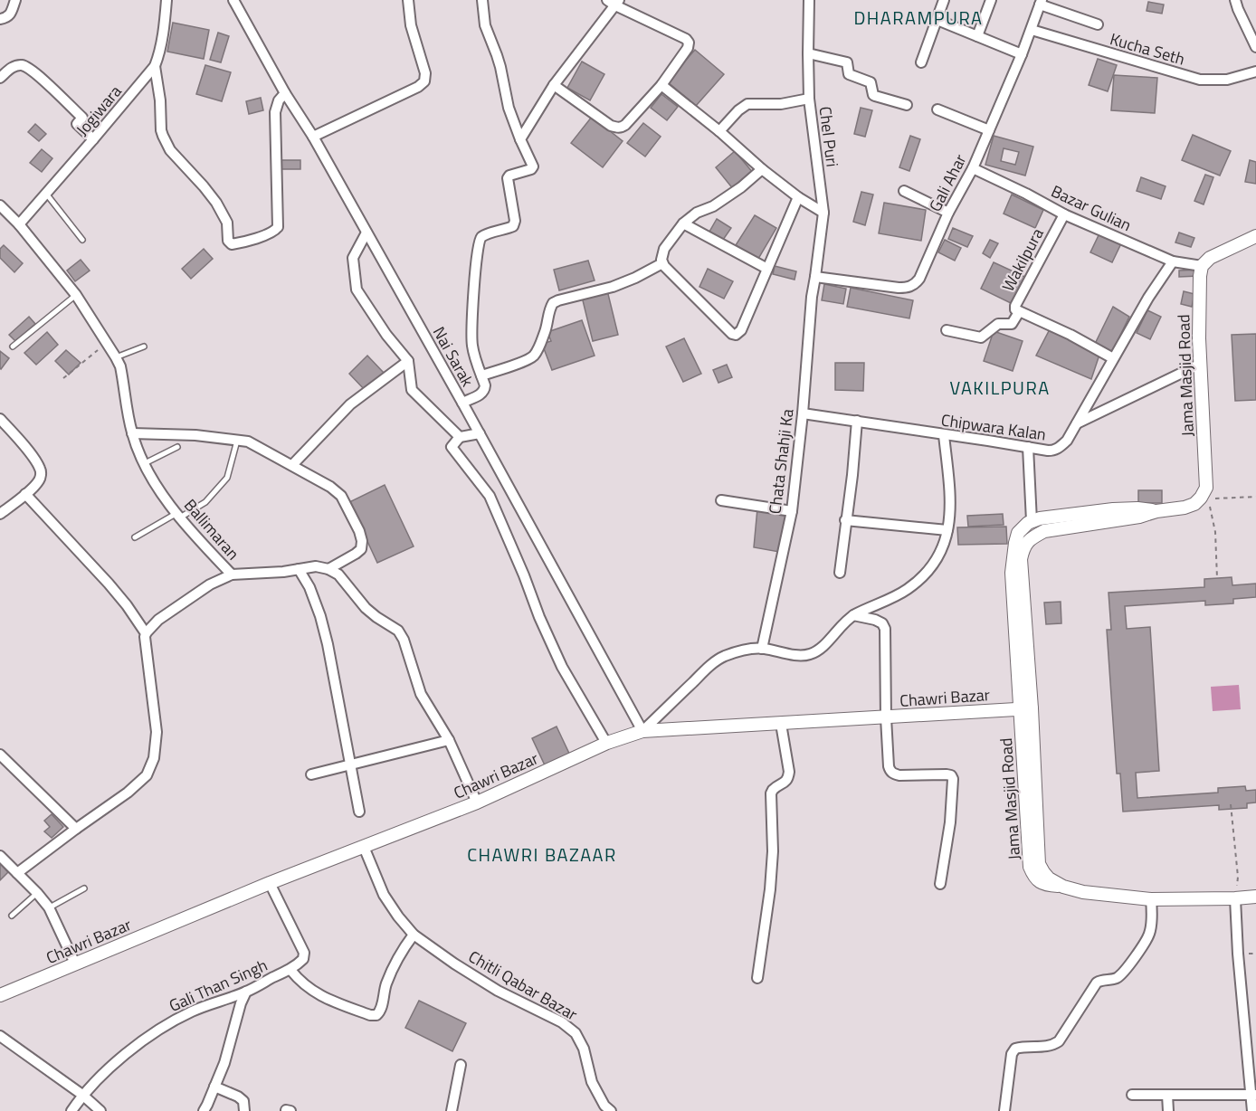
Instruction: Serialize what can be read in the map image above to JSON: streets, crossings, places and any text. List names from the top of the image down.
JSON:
{
  "streets": {
    "street": [
      "Kucha Seth",
      "Jogiwara",
      "Chel Puri",
      "Gali Ahar",
      "Bazar Gulian",
      "Wakilpura",
      "Nai Sarak",
      "Jama Masjid Road",
      "Chipwara Kalan",
      "Chata Shahji Ka",
      "Ballimaran",
      "Chawri Bazar",
      "Gali Than Singh",
      "Chitli Qabar Bazar"
    ]
  },
  "crossings": [
    ["Kucha Seth", "Gali Ahar"],
    ["Jogiwara", "Ballimaran"],
    ["Chel Puri", "Gali Ahar"],
    ["Chel Puri", "Chata Shahji Ka"],
    ["Gali Ahar", "Bazar Gulian"],
    ["Gali Ahar", "Chata Shahji Ka"],
    ["Bazar Gulian", "Wakilpura"],
    ["Bazar Gulian", "Jama Masjid Road"],
    ["Bazar Gulian", "Chipwara Kalan"],
    ["Wakilpura", "Chipwara Kalan"],
    ["Nai Sarak", "Chawri Bazar"],
    ["Jama Masjid Road", "Chawri Bazar"],
    ["Chipwara Kalan", "Chata Shahji Ka"],
    ["Chawri Bazar", "Gali Than Singh"],
    ["Chawri Bazar", "Chitli Qabar Bazar"]
  ],
  "districts": ["DHARAMPURA", "VAKILPURA", "CHAWRI BAZAAR"]
}
